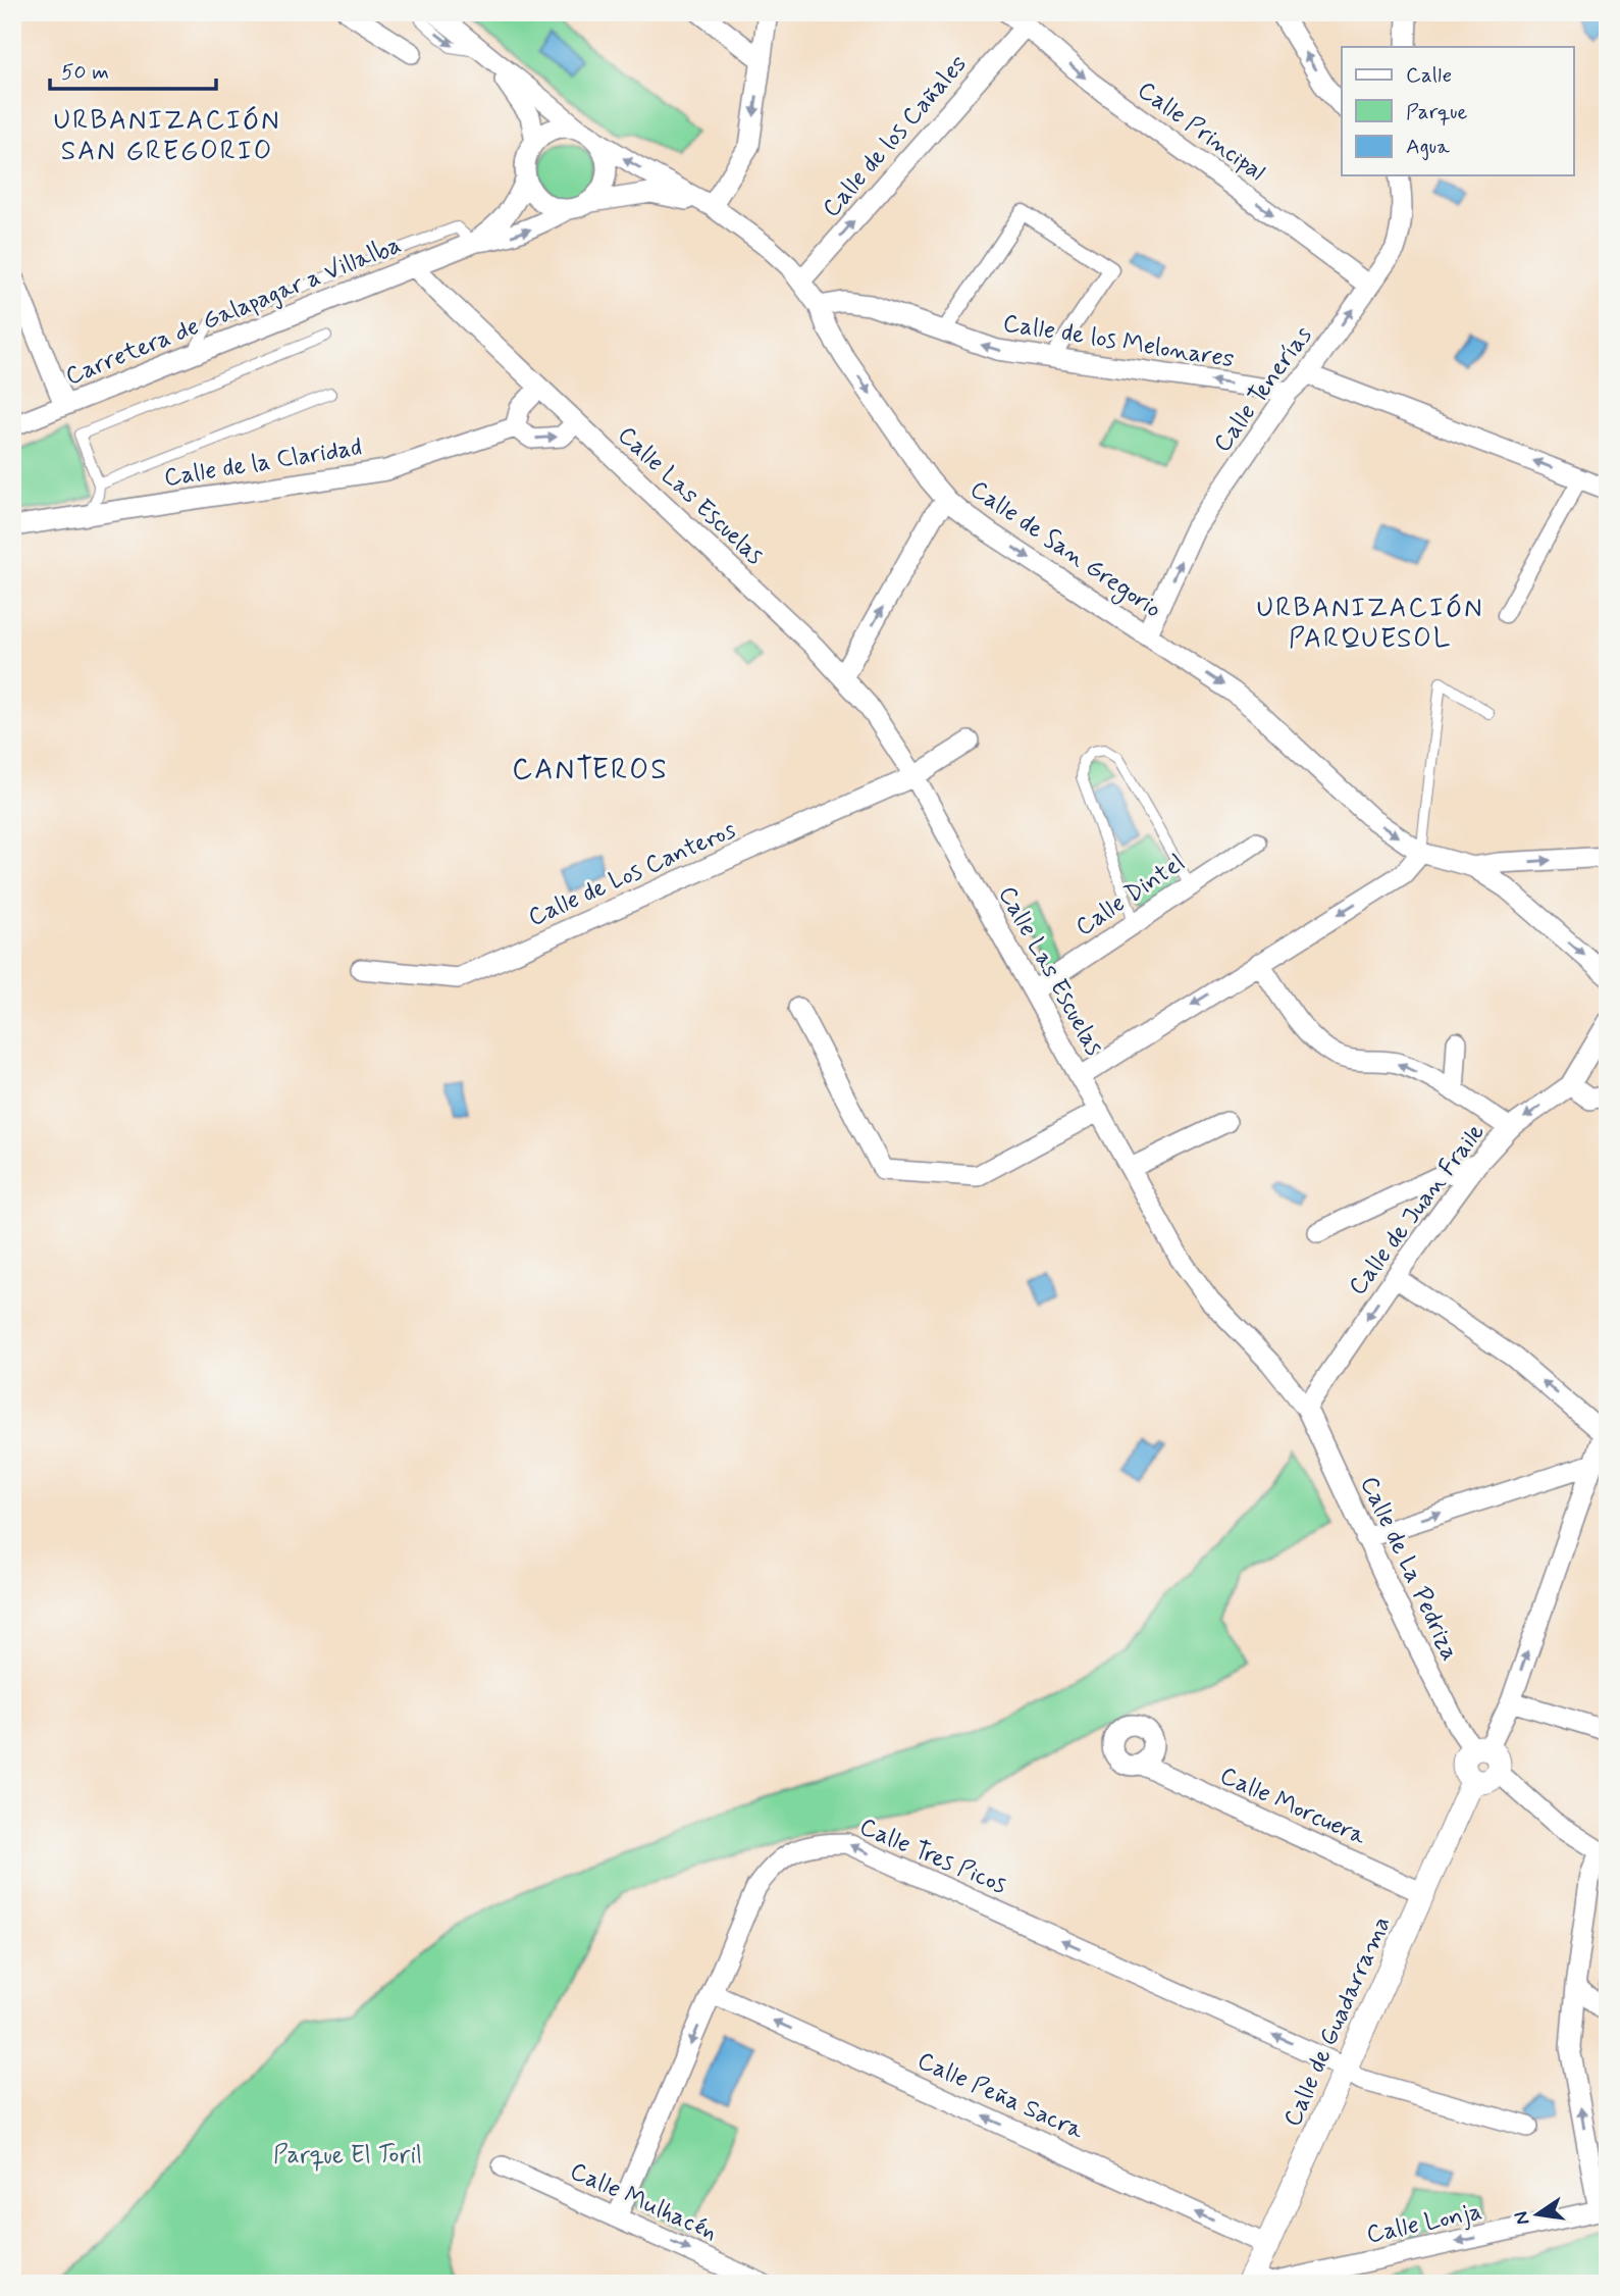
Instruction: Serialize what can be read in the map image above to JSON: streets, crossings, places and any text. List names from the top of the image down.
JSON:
{
  "streets": {
    "street": [
      "Calle Principal",
      "Calle de los Cañales",
      "Carretera de Galapagar a Villalba",
      "Calle de los Melonares",
      "Calle Tenerías",
      "Calle de la Claridad",
      "Calle Las Escuelas",
      "Calle de San Gregorio",
      "Calle de Los Canteros",
      "Calle Dintel",
      "Calle de Juan Fraile",
      "Calle de La Pedriza",
      "Calle Morcuera",
      "Calle Tres Picos",
      "Calle de Guadarrama",
      "Calle Peña Sacra",
      "Calle Mulhacén",
      "Calle Lonja"
    ]
  },
  "crossings": [
    ["Calle Principal", "Calle de los Cañales"],
    ["Calle Principal", "Calle Tenerías"],
    ["Calle de los Cañales", "Calle de San Gregorio"],
    ["Carretera de Galapagar a Villalba", "Calle Las Escuelas"],
    ["Carretera de Galapagar a Villalba", "Calle de San Gregorio"],
    ["Calle de los Melonares", "Calle Tenerías"],
    ["Calle de los Melonares", "Calle de San Gregorio"],
    ["Calle Tenerías", "Calle de San Gregorio"],
    ["Calle Las Escuelas", "Calle de Los Canteros"],
    ["Calle Las Escuelas", "Calle Dintel"],
    ["Calle Las Escuelas", "Calle de Juan Fraile"],
    ["Calle Las Escuelas", "Calle de La Pedriza"],
    ["Calle de Juan Fraile", "Calle de La Pedriza"],
    ["Calle de La Pedriza", "Calle de Guadarrama"],
    ["Calle Morcuera", "Calle de Guadarrama"],
    ["Calle Tres Picos", "Calle de Guadarrama"],
    ["Calle Tres Picos", "Calle Peña Sacra"],
    ["Calle Tres Picos", "Calle Mulhacén"],
    ["Calle de Guadarrama", "Calle Peña Sacra"],
    ["Calle de Guadarrama", "Calle Lonja"]
  ],
  "one_way": [
    "Calle Principal",
    "Calle de los Melonares",
    "Calle Tenerías",
    "Calle de Juan Fraile",
    "Calle Peña Sacra",
    "Calle Mulhacén",
    "Calle Lonja"
  ],
  "districts": ["URBANIZACIÓN SAN GREGORIO", "URBANIZACIÓN PARQUESOL", "CANTEROS"],
  "parks": ["Parque El Toril"],
  "legend": ["Calle", "Parque", "Agua"],
  "scale_bar": "50 m",
  "north": "left"
}
